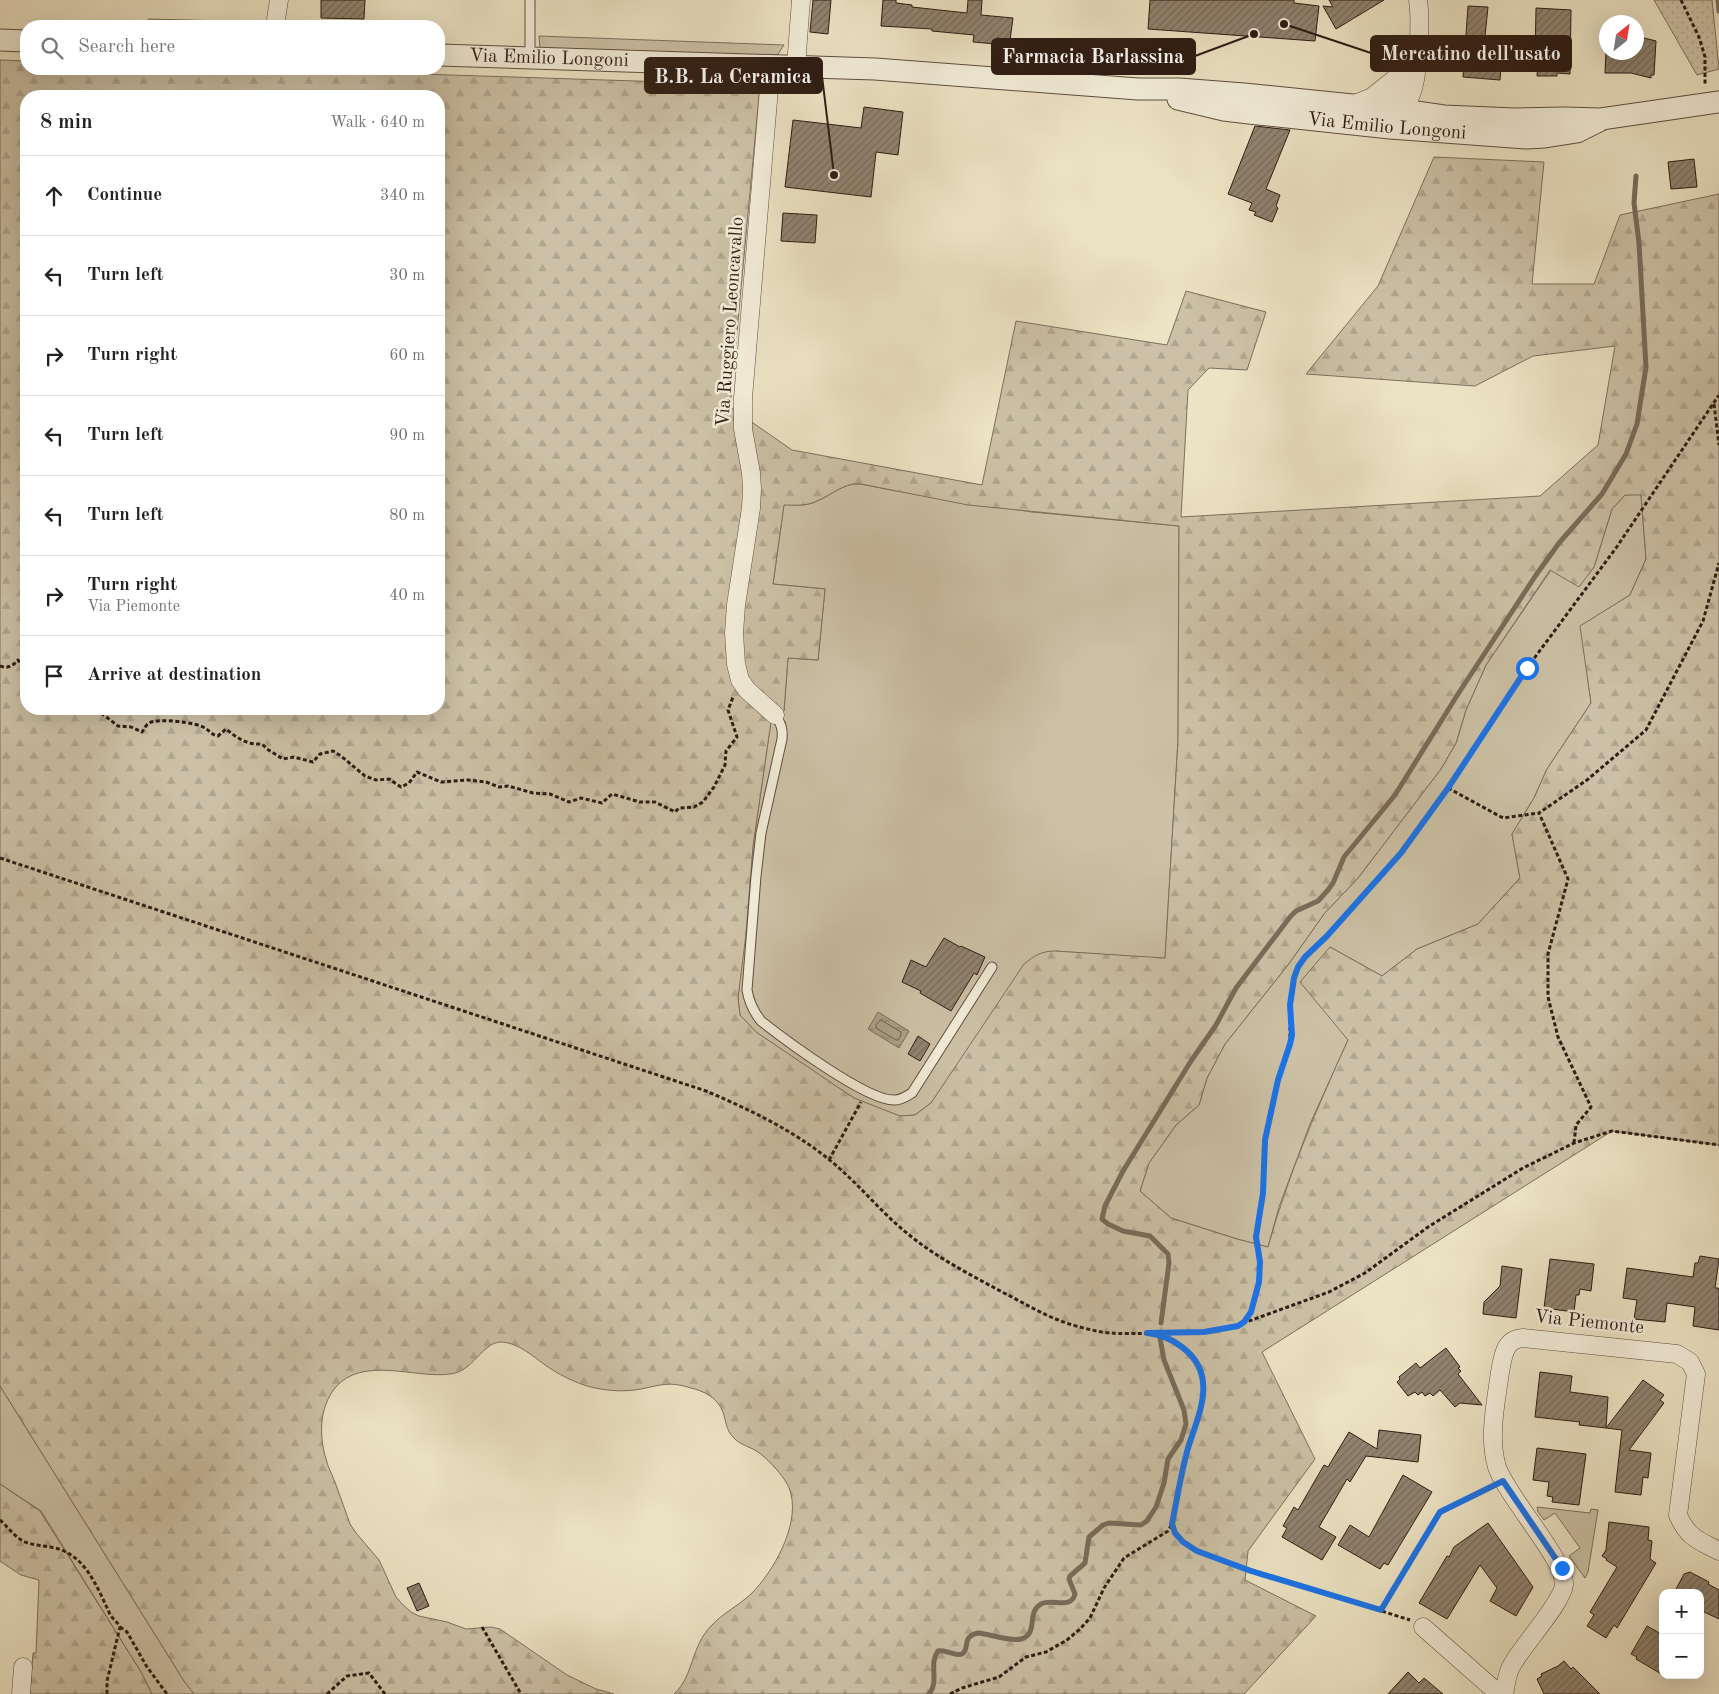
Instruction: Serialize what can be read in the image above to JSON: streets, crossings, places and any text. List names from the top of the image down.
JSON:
{
  "streets": {
    "street": ["Via Emilio Longoni", "Via Ruggiero Leoncavallo", "Via Piemonte"]
  },
  "crossings": [
    ["Via Emilio Longoni", "Via Ruggiero Leoncavallo"]
  ],
  "places": ["Mercatino dell'usato", "Farmacia Barlassina", "B.B. La Ceramica"],
  "north": "top right",
  "page": {
    "search": "Search here",
    "heading": ["8 min", "Walk · 640 m"],
    "list": [
      ["Continue", "340 m"],
      ["Turn left", "30 m"],
      ["Turn right", "60 m"],
      ["Turn left", "90 m"],
      ["Turn left", "80 m"],
      ["Turn right", "Via Piemonte", "40 m"],
      "Arrive at destination"
    ],
    "map_buttons": ["+", "−"]
  }
}
